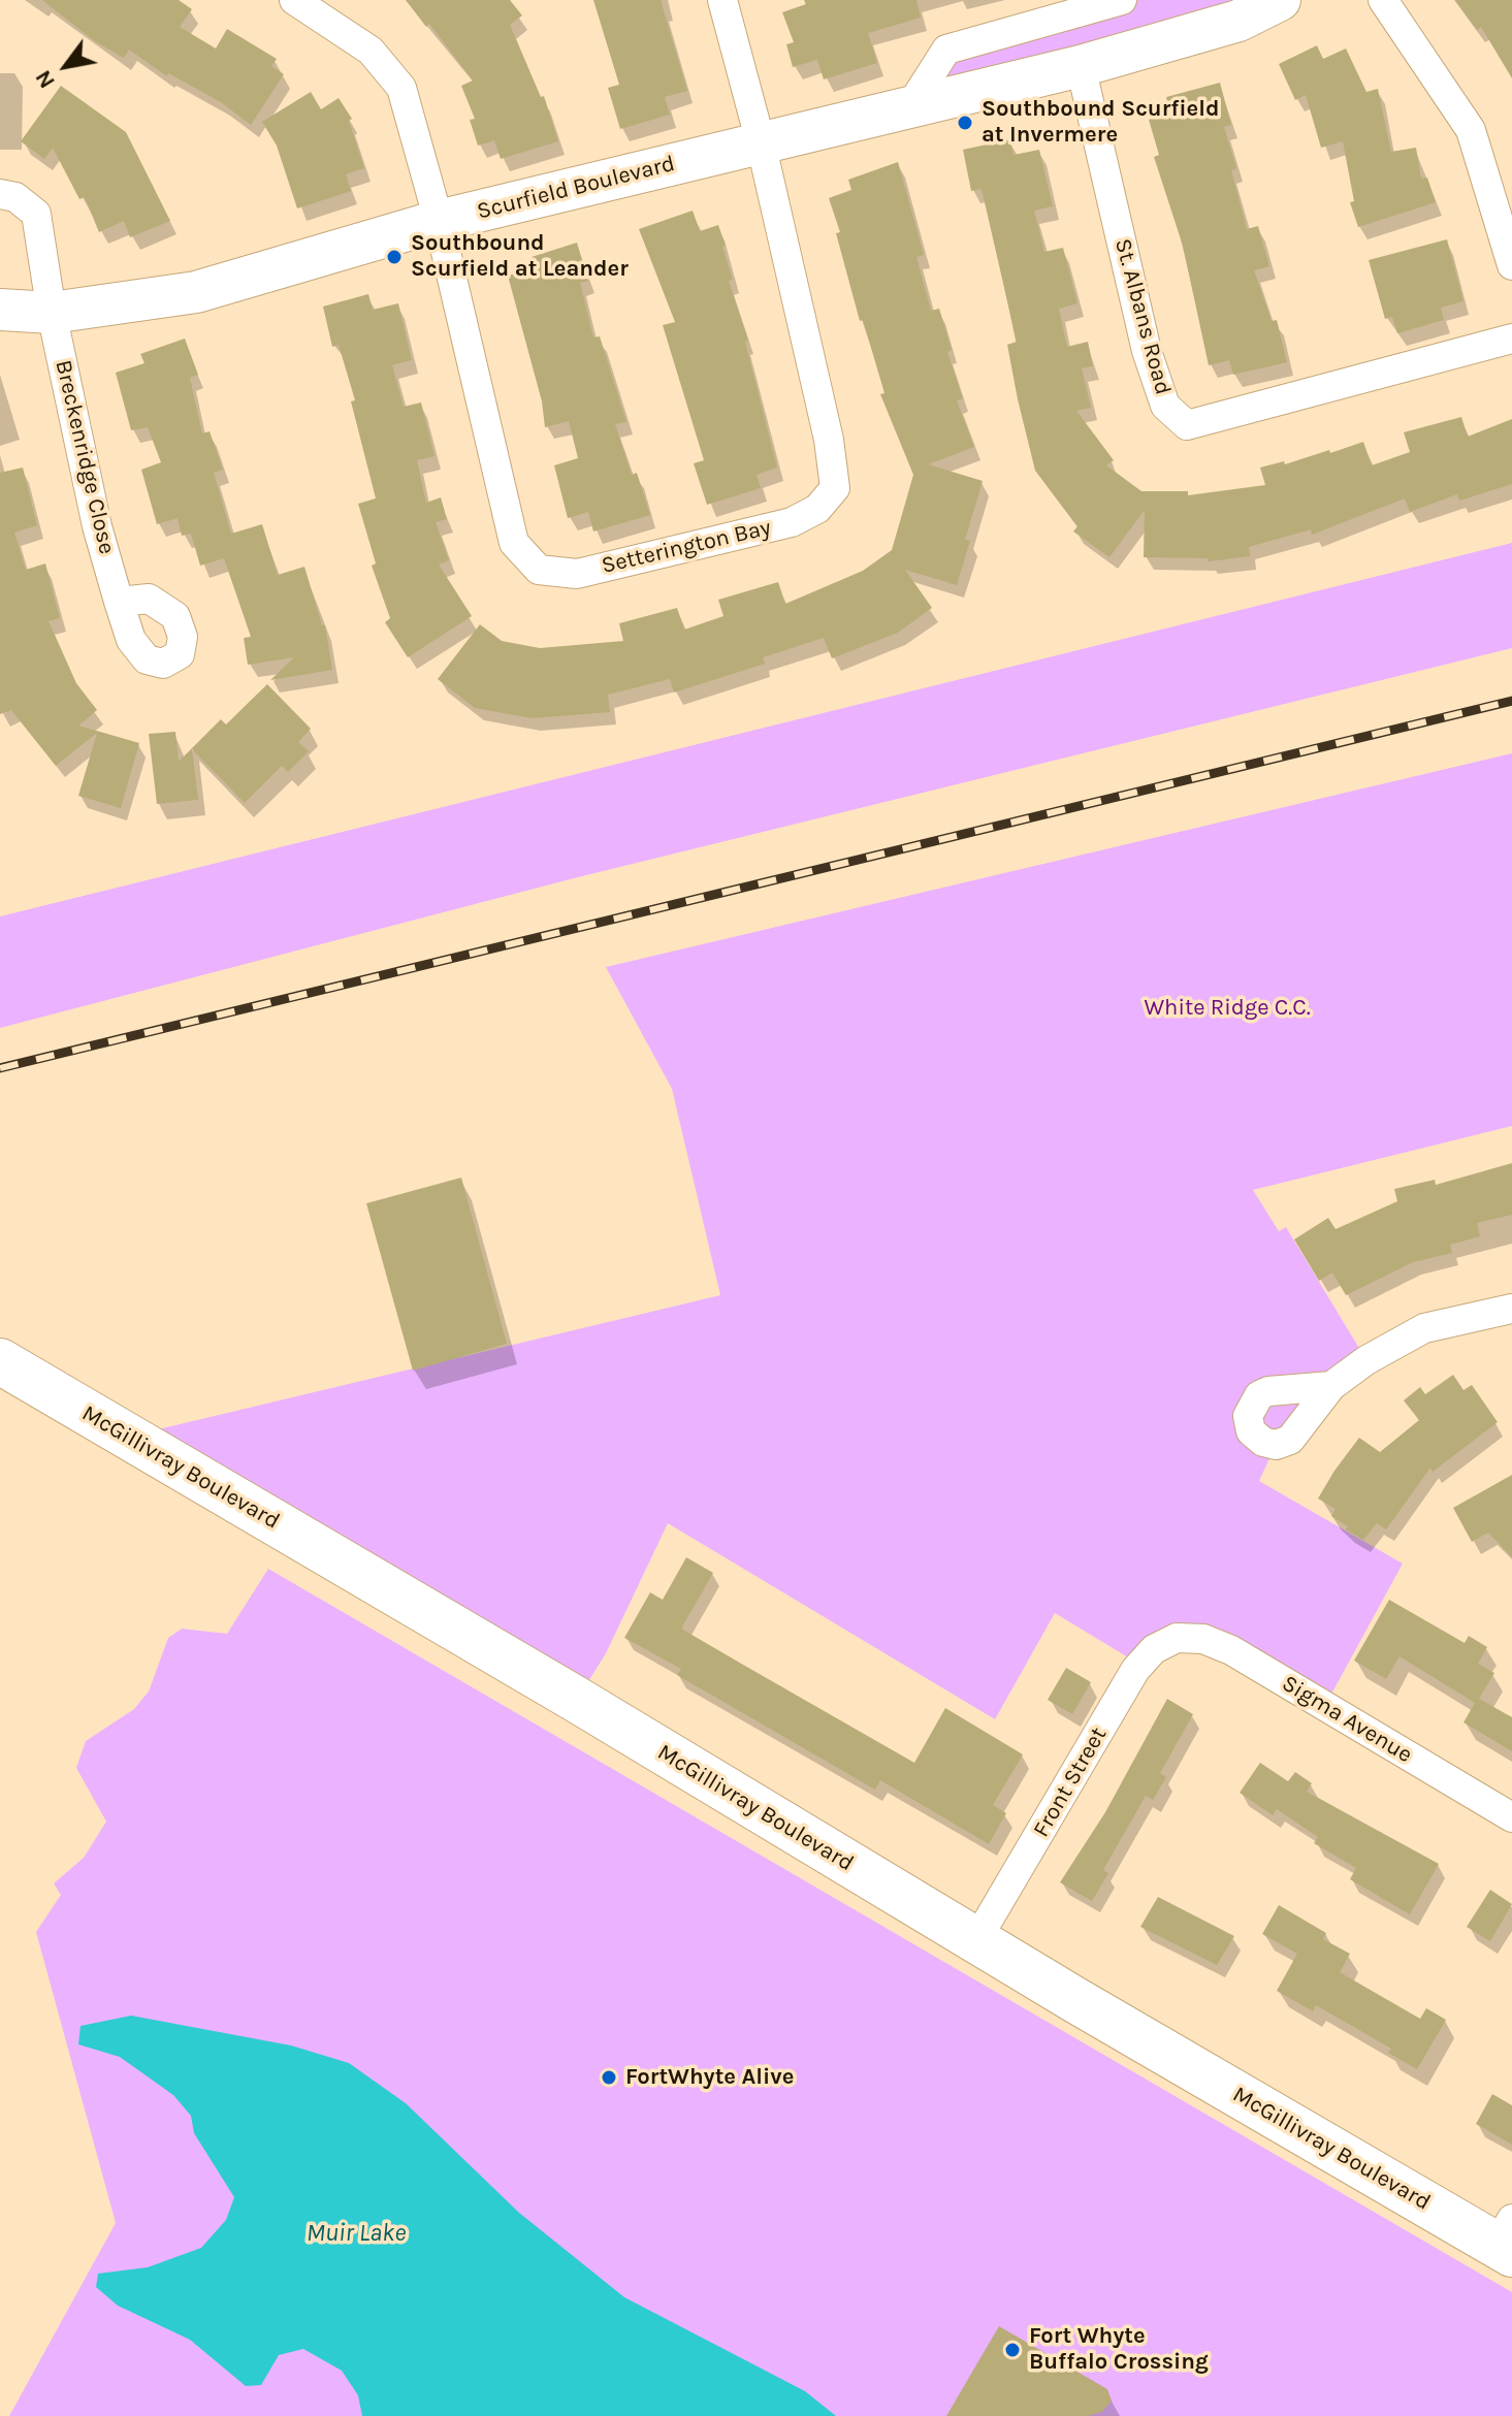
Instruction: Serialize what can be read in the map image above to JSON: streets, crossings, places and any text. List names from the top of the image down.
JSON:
{
  "streets": {
    "main road": ["McGillivray Boulevard"],
    "street": [
      "Scurfield Boulevard",
      "St. Albans Road",
      "Breckenridge Close",
      "Setterington Bay",
      "Sigma Avenue",
      "Front Street"
    ]
  },
  "crossings": [
    ["Scurfield Boulevard", "St. Albans Road"],
    ["Scurfield Boulevard", "Breckenridge Close"],
    ["Scurfield Boulevard", "Setterington Bay"],
    ["McGillivray Boulevard", "Front Street"],
    ["Sigma Avenue", "Front Street"]
  ],
  "water": ["Muir Lake"],
  "parks": ["White Ridge C.C."],
  "places": [
    "Southbound Scurfield at Invermere",
    "Southbound Scurfield at Leander",
    "FortWhyte Alive",
    "Fort Whyte Buffalo Crossing"
  ],
  "north": "bottom left"
}
